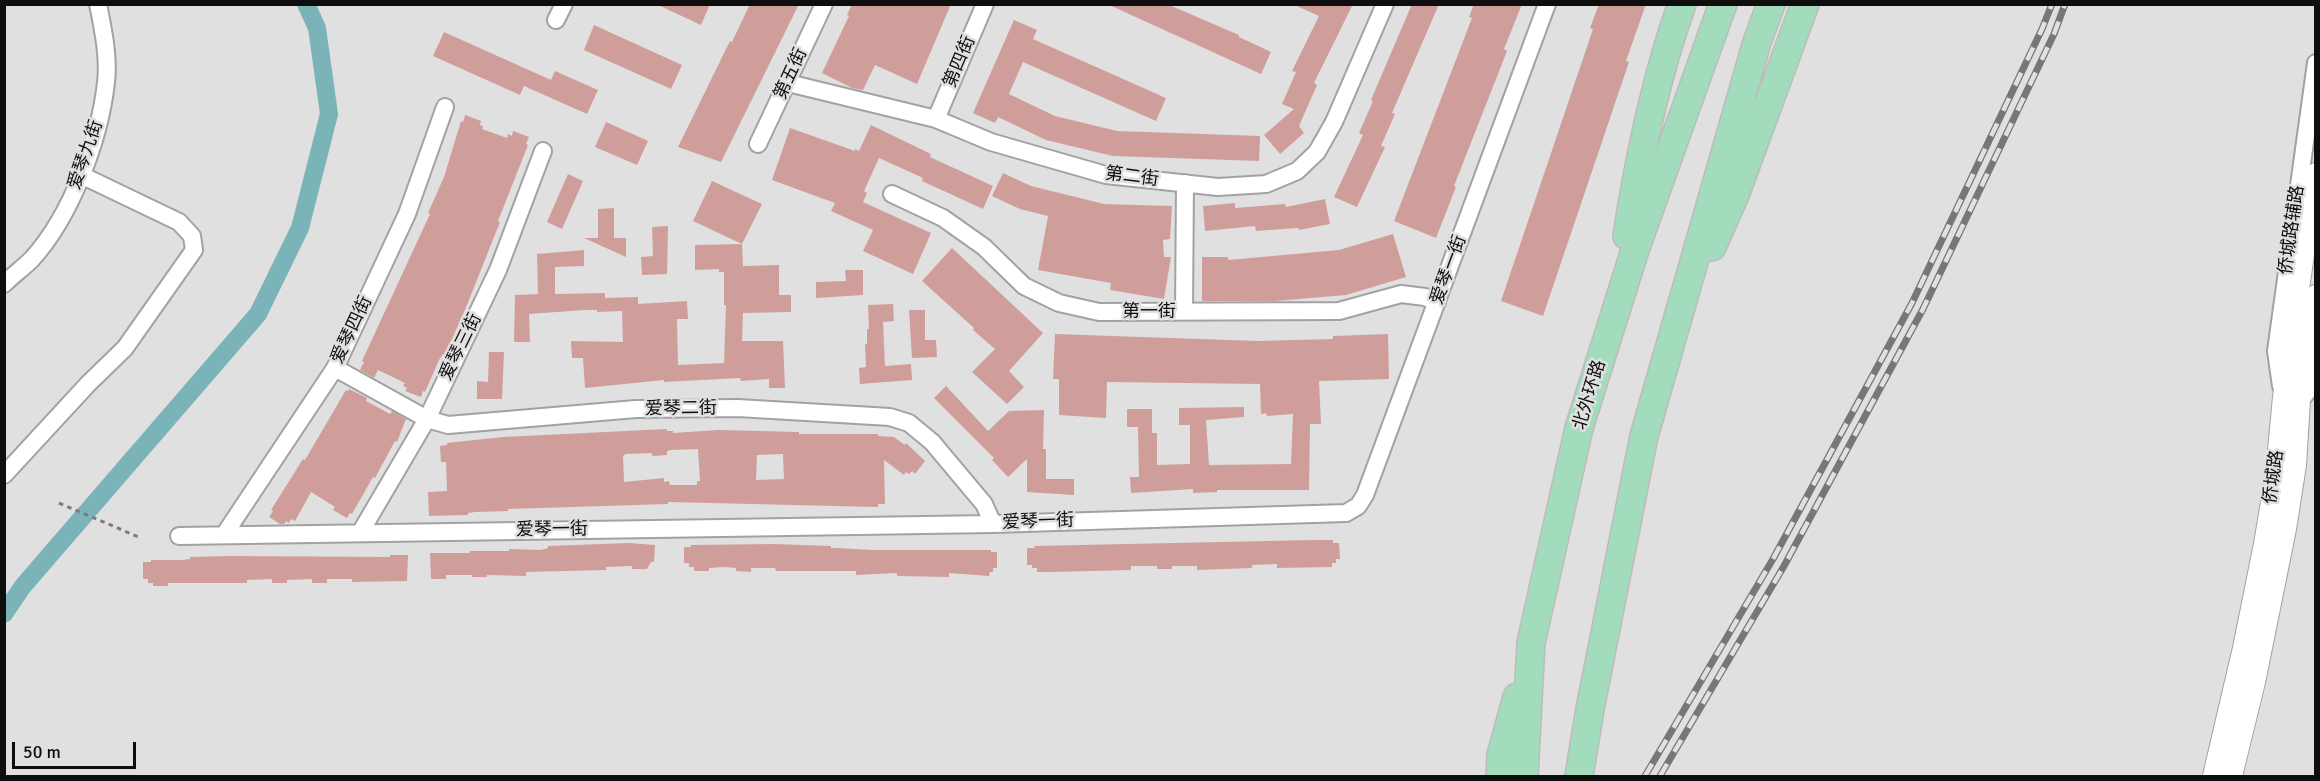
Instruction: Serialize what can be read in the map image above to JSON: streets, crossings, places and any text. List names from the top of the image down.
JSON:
{
  "streets": {
    "highway": ["北外环路"],
    "street": [
      "第四街",
      "第五街",
      "爱琴九街",
      "第二街",
      "侨城路辅路",
      "爱琴一街",
      "第一街",
      "爱琴四街",
      "爱琴三街",
      "爱琴二街",
      "侨城路"
    ]
  },
  "crossings": [
    ["第四街", "第二街"],
    ["第五街", "第二街"],
    ["侨城路辅路", "侨城路"],
    ["爱琴一街", "第一街"],
    ["爱琴一街", "爱琴四街"],
    ["爱琴一街", "爱琴三街"],
    ["爱琴一街", "爱琴二街"],
    ["爱琴四街", "爱琴二街"],
    ["爱琴三街", "爱琴二街"]
  ],
  "scale_bar": "50 m"
}
